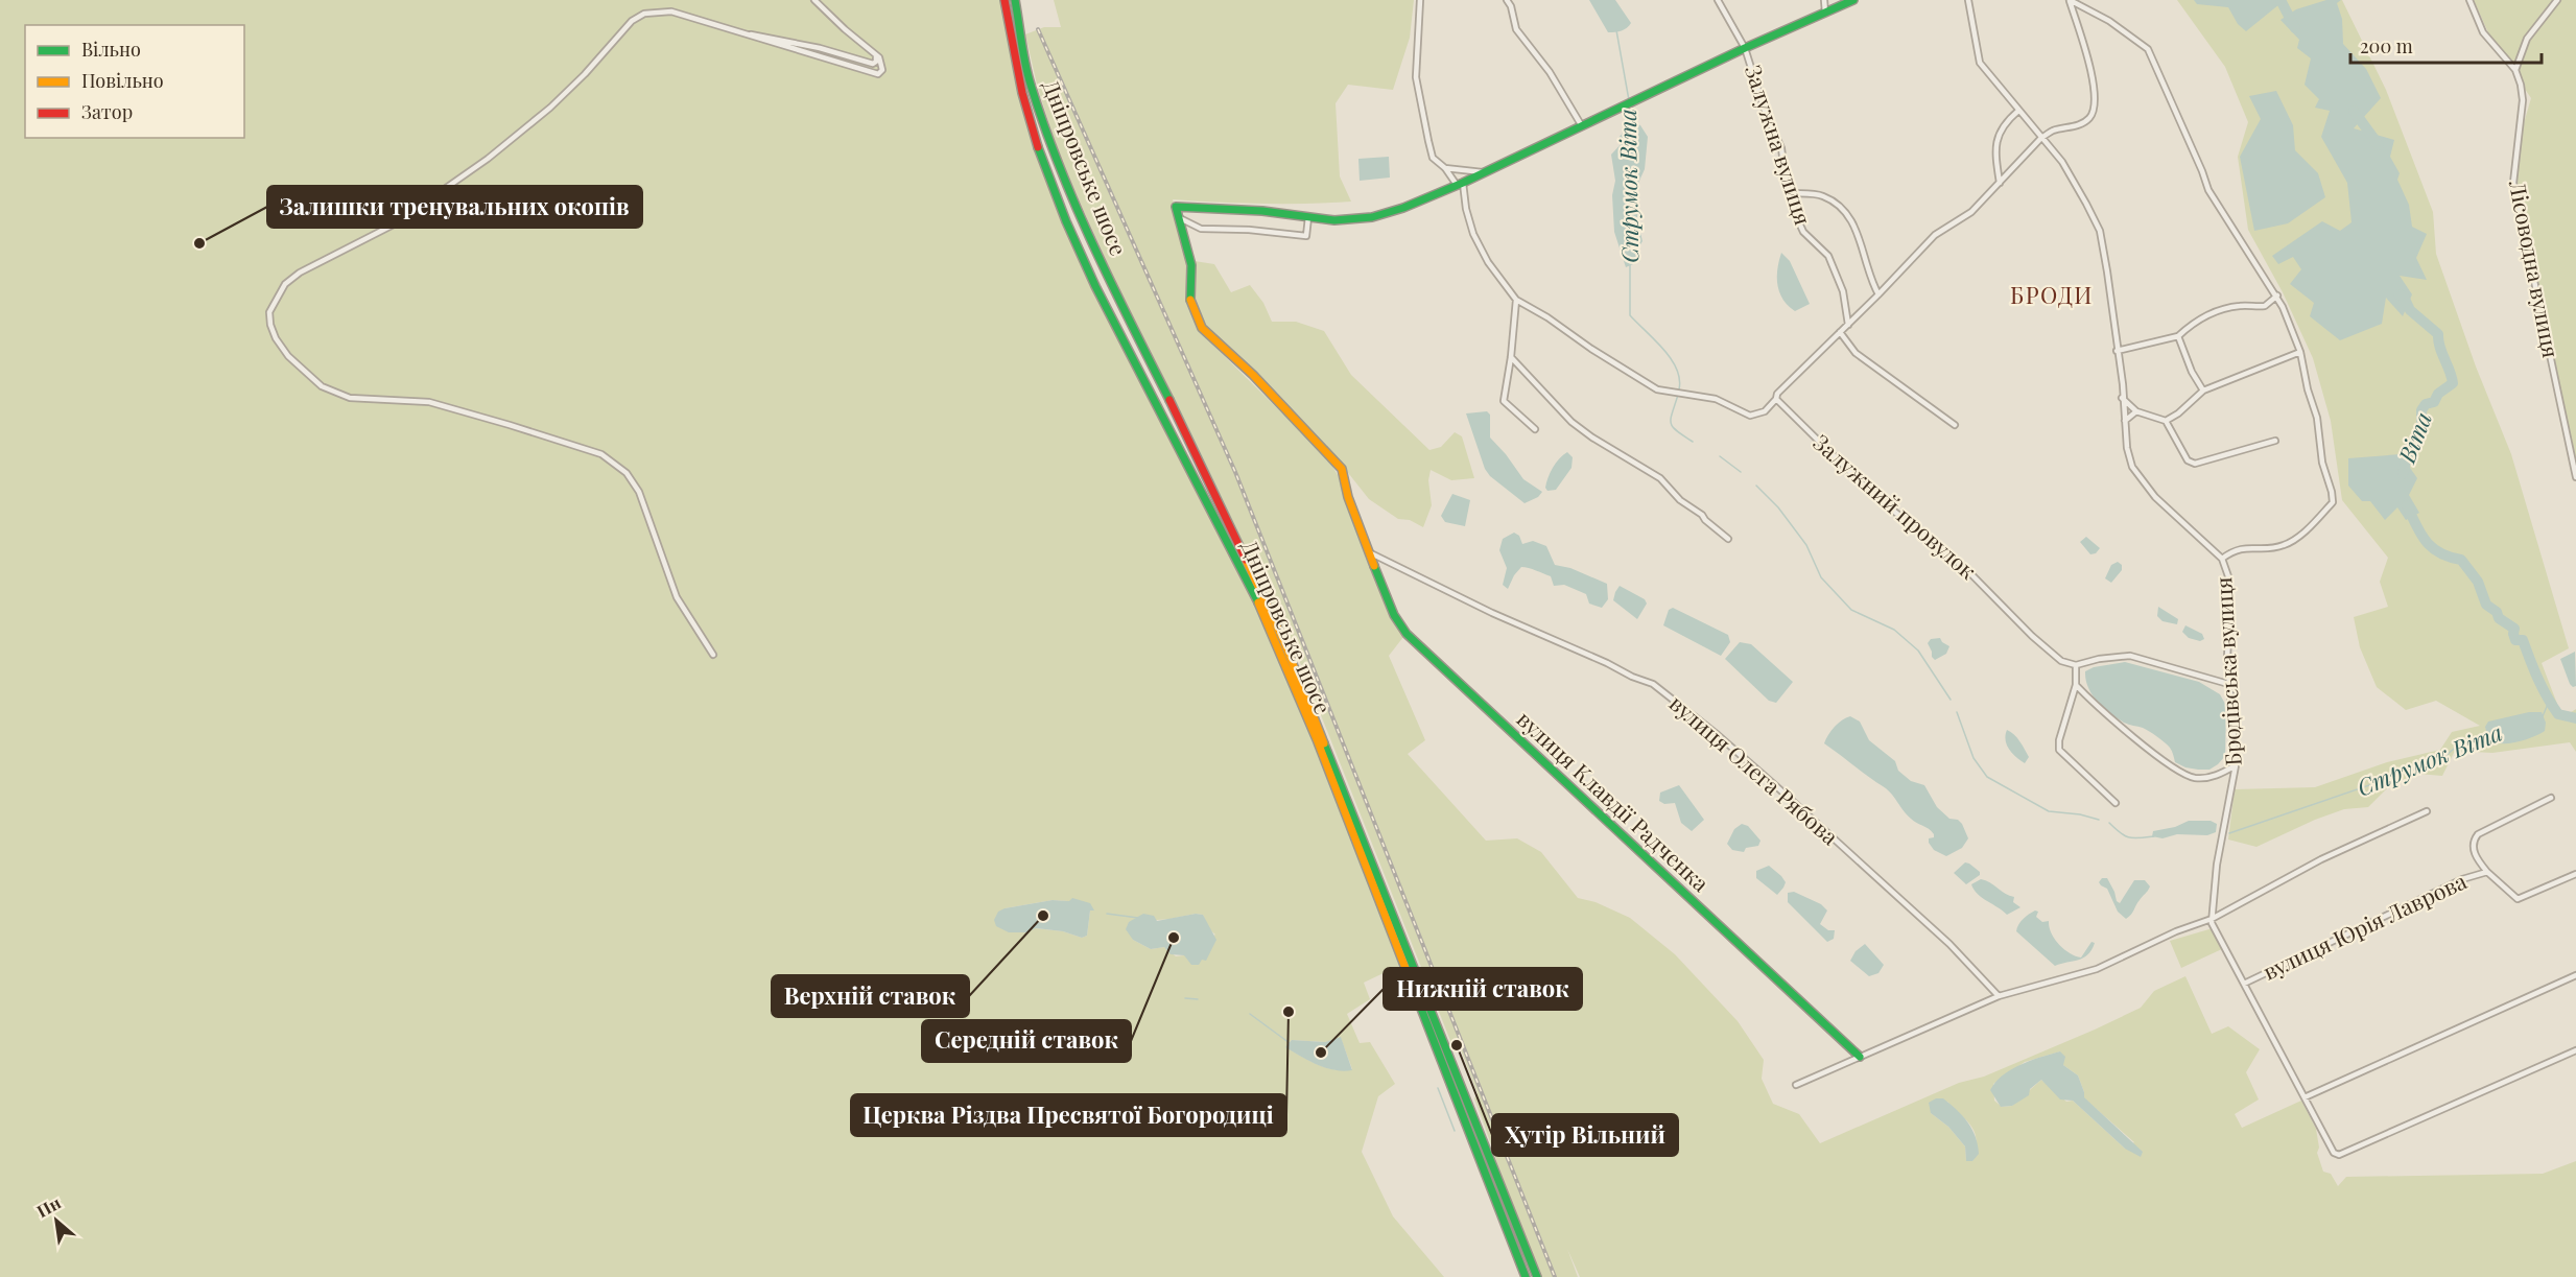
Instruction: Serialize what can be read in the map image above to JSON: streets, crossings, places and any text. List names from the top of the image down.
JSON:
{
  "streets": {
    "main road": ["Дніпровське шосе", "вулиця Клавдії Радченка"],
    "street": [
      "Залужна вулиця",
      "Лісоводна вулиця",
      "Залужний провулок",
      "Бродівська вулиця",
      "вулиця Олега Рябова",
      "вулиця Юрія Лаврова"
    ]
  },
  "crossings": [
    ["Бродівська вулиця", "вулиця Юрія Лаврова"],
    ["вулиця Олега Рябова", "вулиця Клавдії Радченка"]
  ],
  "districts": ["БРОДИ"],
  "water": ["Струмок Віта", "Віта"],
  "places": [
    "Залишки тренувальних окопів",
    "Верхній ставок",
    "Середній ставок",
    "Церква Різдва Пресвятої Богородиці",
    "Хутір Вільний",
    "Нижній ставок"
  ],
  "legend": ["Вільно", "Повільно", "Затор"],
  "scale_bar": "200 m",
  "north": "top left"
}
